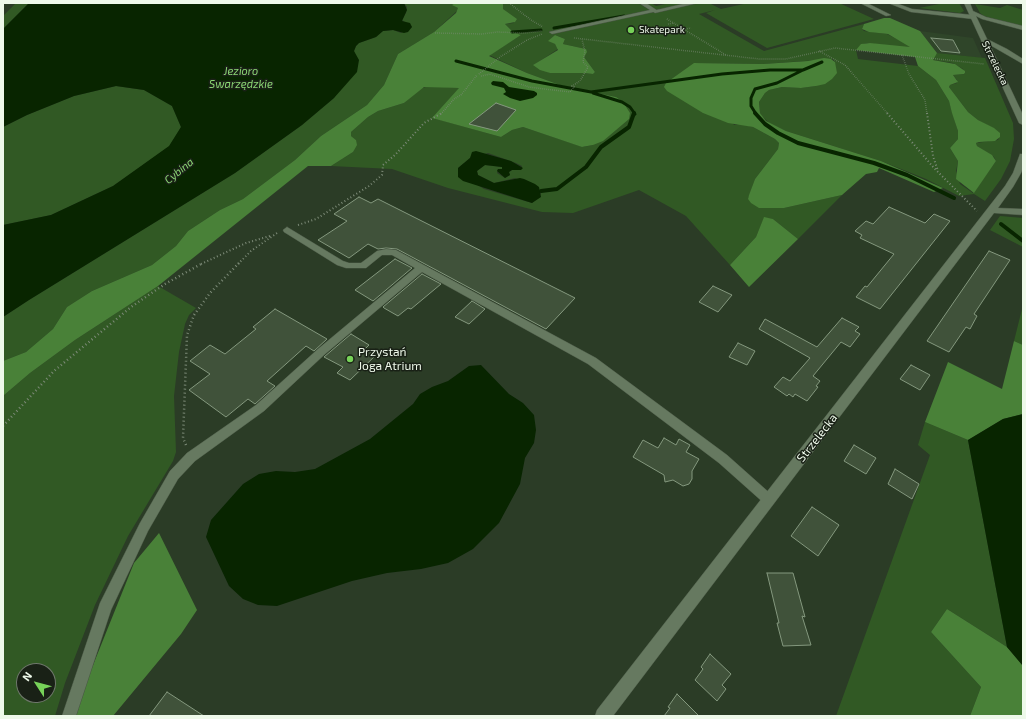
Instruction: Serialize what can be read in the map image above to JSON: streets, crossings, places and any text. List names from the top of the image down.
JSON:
{
  "streets": {
    "street": ["Strzelecka"]
  },
  "water": ["Jezioro Swarzędzkie", "Cybina"],
  "places": ["Skatepark", "Przystań Joga Atrium"],
  "north": "top left"
}
